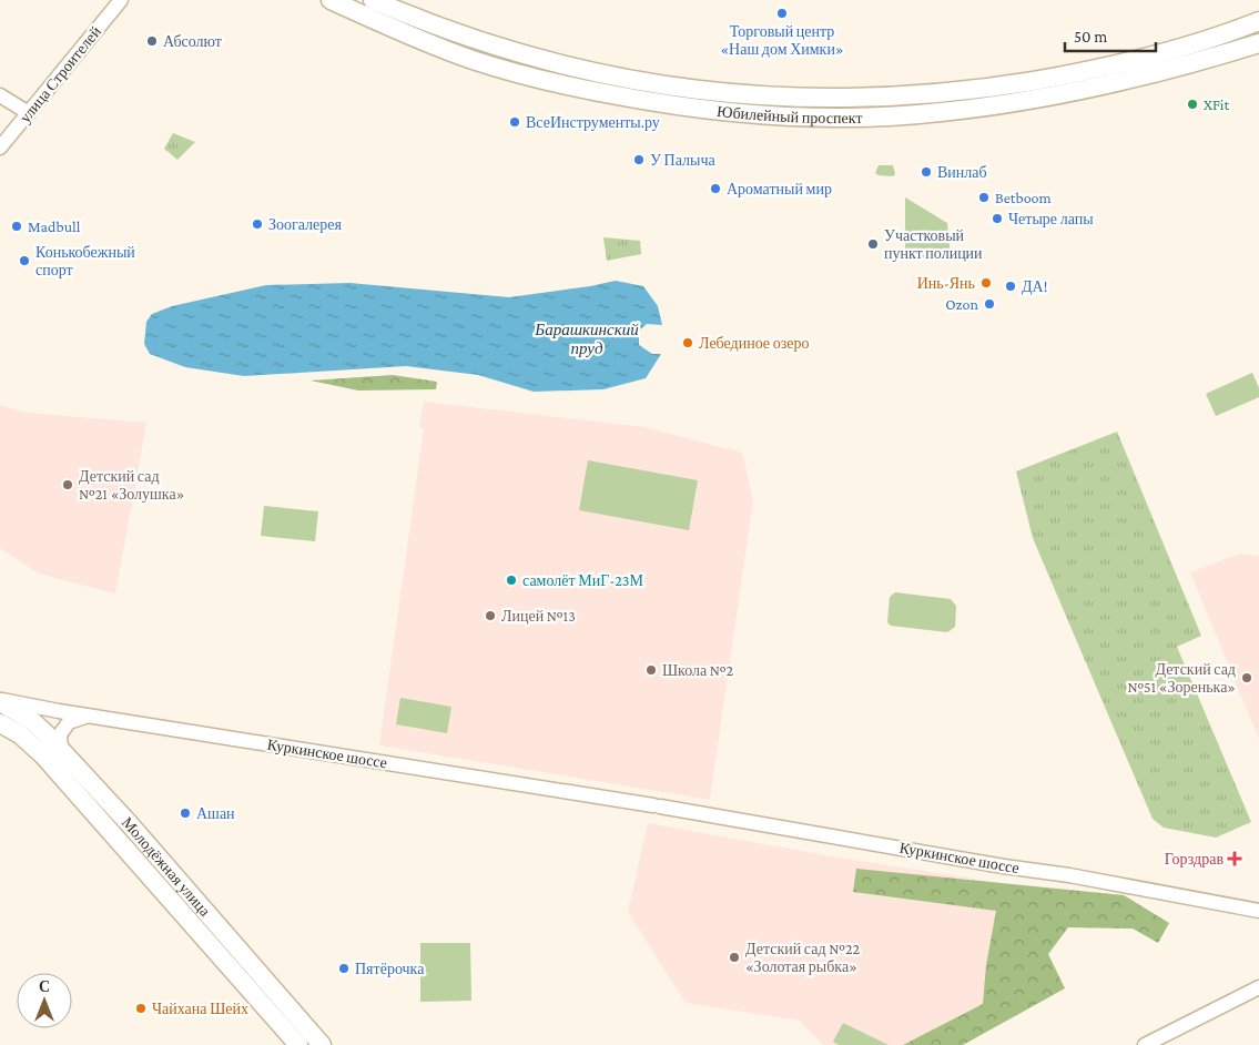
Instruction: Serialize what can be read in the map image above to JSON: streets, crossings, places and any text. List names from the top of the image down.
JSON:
{
  "streets": {
    "main road": ["Юбилейный проспект", "Молодёжная улица"],
    "street": ["улица Строителей", "Куркинское шоссе"]
  },
  "crossings": [
    ["Куркинское шоссе", "Молодёжная улица"]
  ],
  "water": ["Барашкинский пруд"],
  "places": {
    "other": [
      "Торговый центр «Наш дом Химки»",
      "Абсолют",
      "XFit",
      "ВсеИнструменты.ру",
      "У Палыча",
      "Винлаб",
      "Ароматный мир",
      "Betboom",
      "Четыре лапы",
      "Зоогалерея",
      "Madbull",
      "Участковый пункт полиции",
      "Конькобежный спорт",
      "Инь-Янь",
      "ДА!",
      "Ozon",
      "Лебединое озеро",
      "Детский сад №21 «Золушка»",
      "самолёт МиГ-23М",
      "Лицей №13",
      "Школа №2",
      "Детский сад №51 «Зоренька»",
      "Ашан",
      "Детский сад №22 «Золотая рыбка»",
      "Пятёрочка",
      "Чайхана Шейх"
    ],
    "health": ["Горздрав"]
  },
  "scale_bar": "50 m",
  "north": "top"
}
